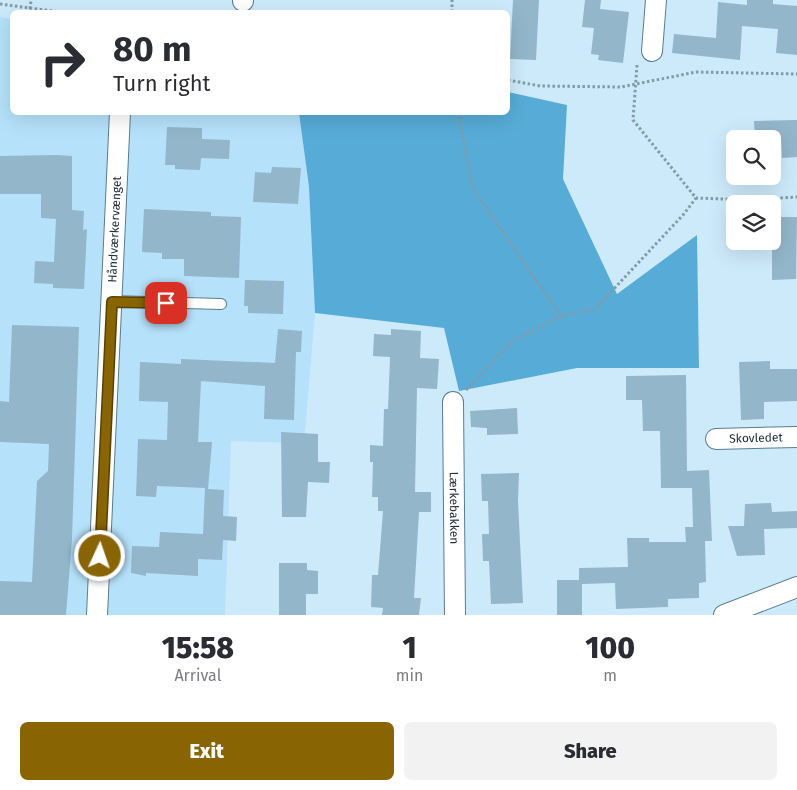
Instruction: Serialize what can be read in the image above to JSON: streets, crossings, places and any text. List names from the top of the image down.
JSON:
{
  "streets": {
    "street": ["Håndværkervænget", "Skovledet", "Lærkebakken"]
  },
  "page": {
    "turn": ["80 m", "Turn right"],
    "eta": [
      "15:58",
      "Arrival",
      "1",
      "min",
      "100",
      "m"
    ],
    "buttons": ["Exit", "Share"]
  }
}
